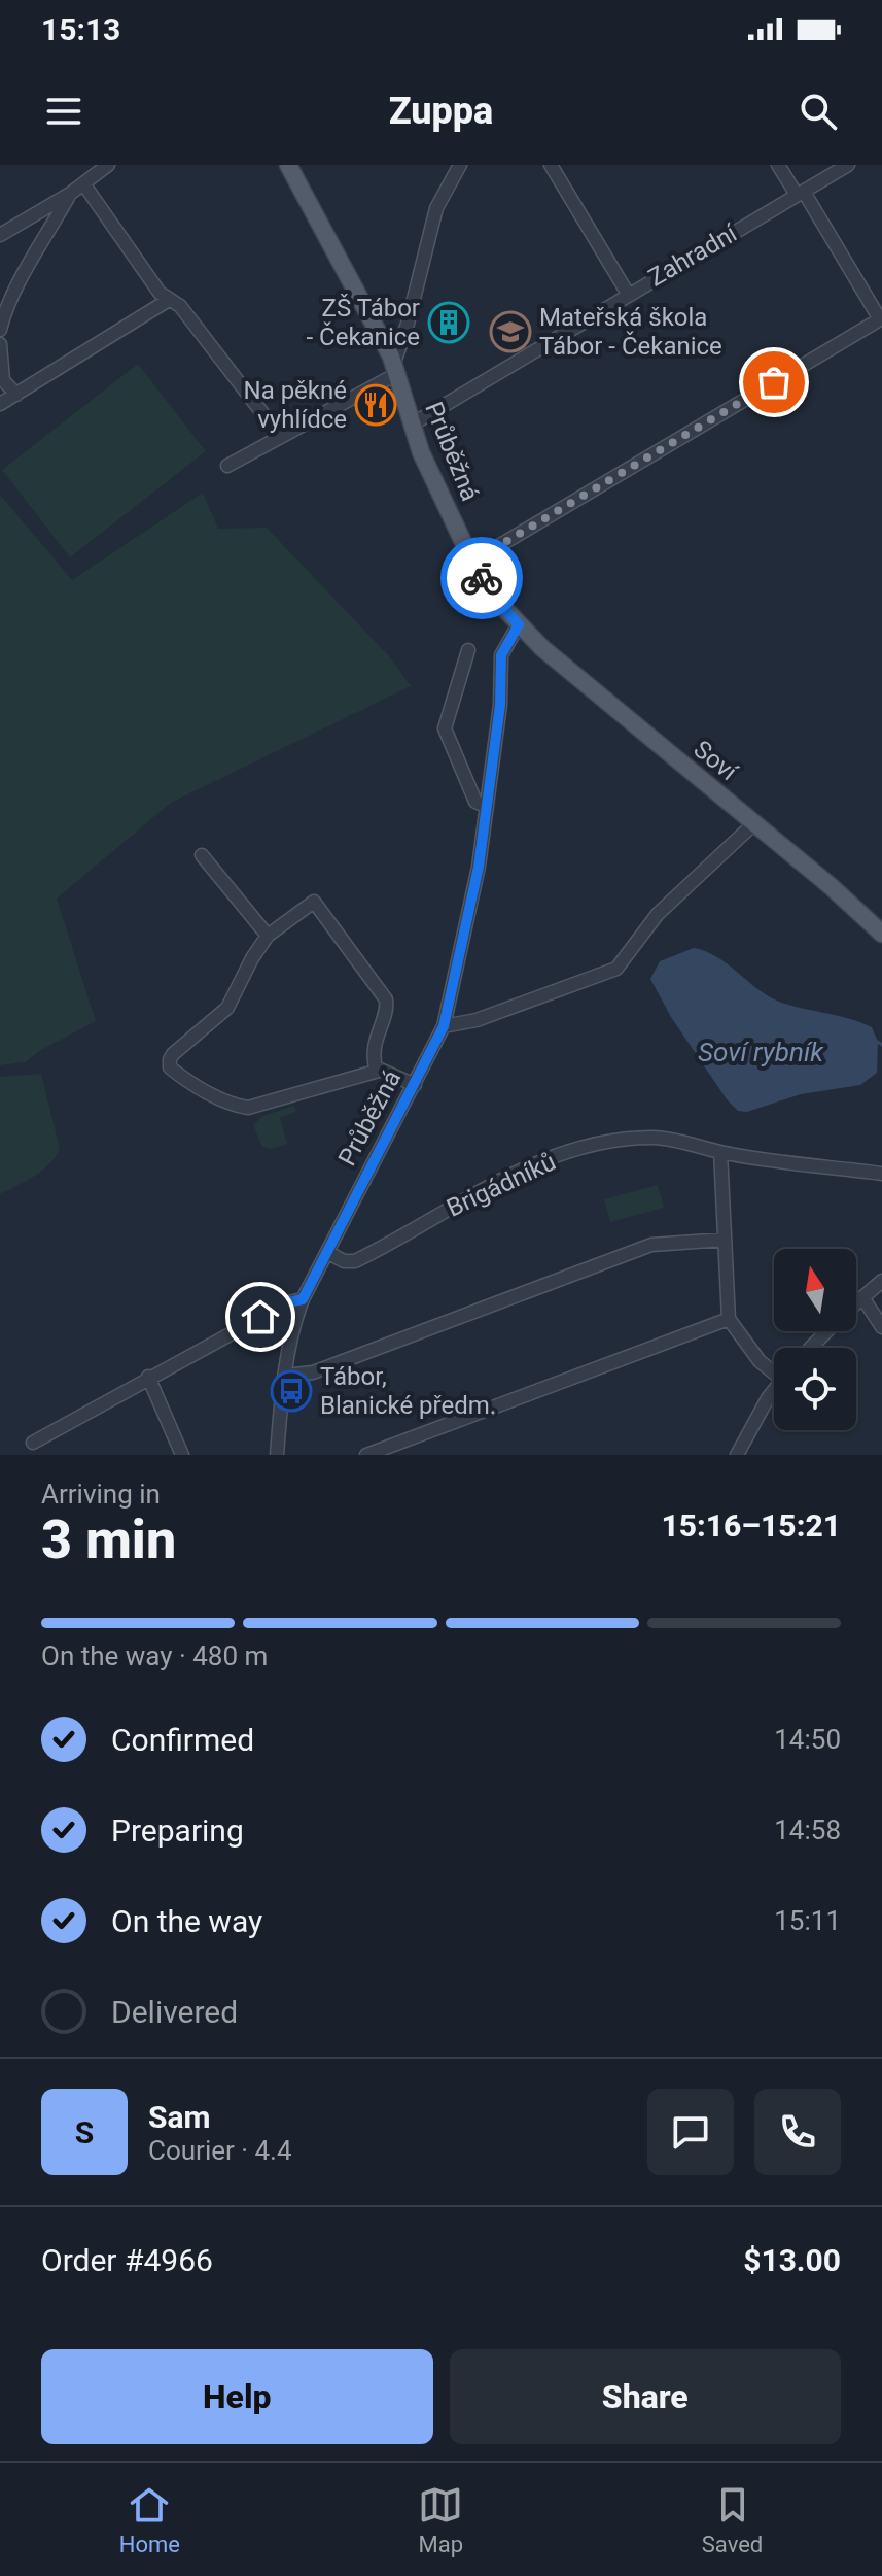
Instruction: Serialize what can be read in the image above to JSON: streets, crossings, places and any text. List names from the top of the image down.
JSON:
{
  "streets": {
    "main road": ["Průběžná", "Soví"],
    "street": ["Zahradní", "Brigádníků"]
  },
  "crossings": [
    ["Zahradní", "Průběžná"],
    ["Průběžná", "Soví"],
    ["Průběžná", "Brigádníků"]
  ],
  "water": ["Soví rybník"],
  "places": {
    "building": ["ZŠ Tábor - Čekanice"],
    "school or university": ["Mateřská škola Tábor - Čekanice"],
    "restaurant": ["Na pěkné vyhlídce"],
    "bus stop": ["Tábor, Blanické předm."]
  },
  "north": "top",
  "page": {
    "status": "15:13",
    "header": "Zuppa",
    "heading": ["3 min", "Arriving in", "15:16–15:21"],
    "panel": [
      "Sam",
      "Courier · 4.4",
      "Order #4966",
      "$13.00"
    ],
    "bar": "On the way · 480 m",
    "list": [
      ["Confirmed", "14:50"],
      ["Preparing", "14:58"],
      ["On the way", "15:11"],
      "Delivered"
    ],
    "round": "S",
    "buttons": ["Help", "Share"],
    "tabs": ["Home", "Map", "Saved"]
  }
}
